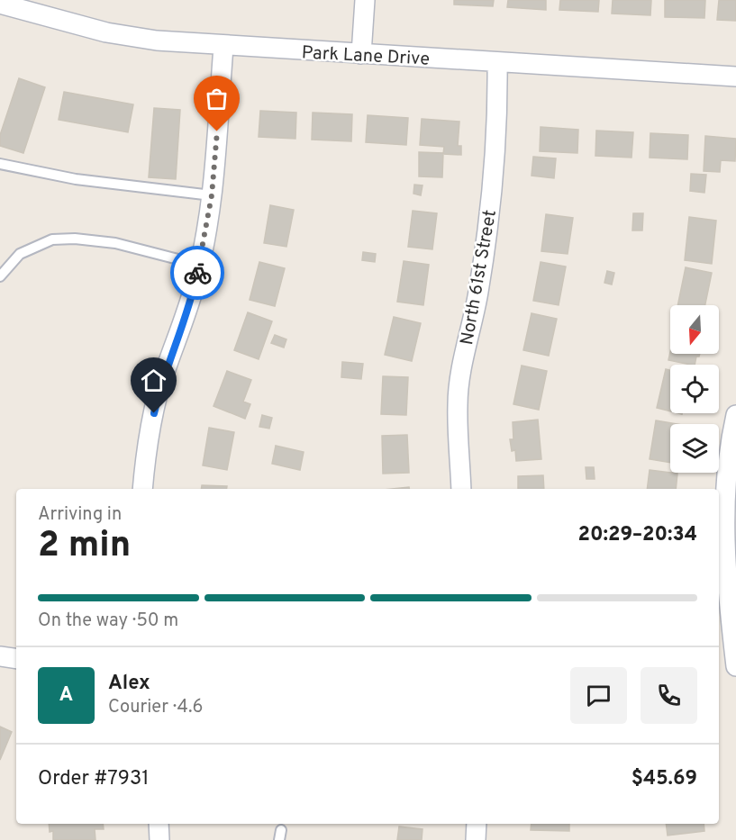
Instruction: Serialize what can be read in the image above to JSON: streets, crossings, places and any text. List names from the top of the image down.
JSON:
{
  "streets": {
    "street": ["Park Lane Drive", "North 61st Street"]
  },
  "crossings": [
    ["Park Lane Drive", "North 61st Street"]
  ],
  "north": "bottom",
  "page": {
    "heading": ["2 min", "Arriving in", "20:29–20:34"],
    "panel": [
      "Alex",
      "Courier · 4.6",
      "Order #7931",
      "$45.69"
    ],
    "bar": "On the way · 50 m",
    "round": "A"
  }
}
